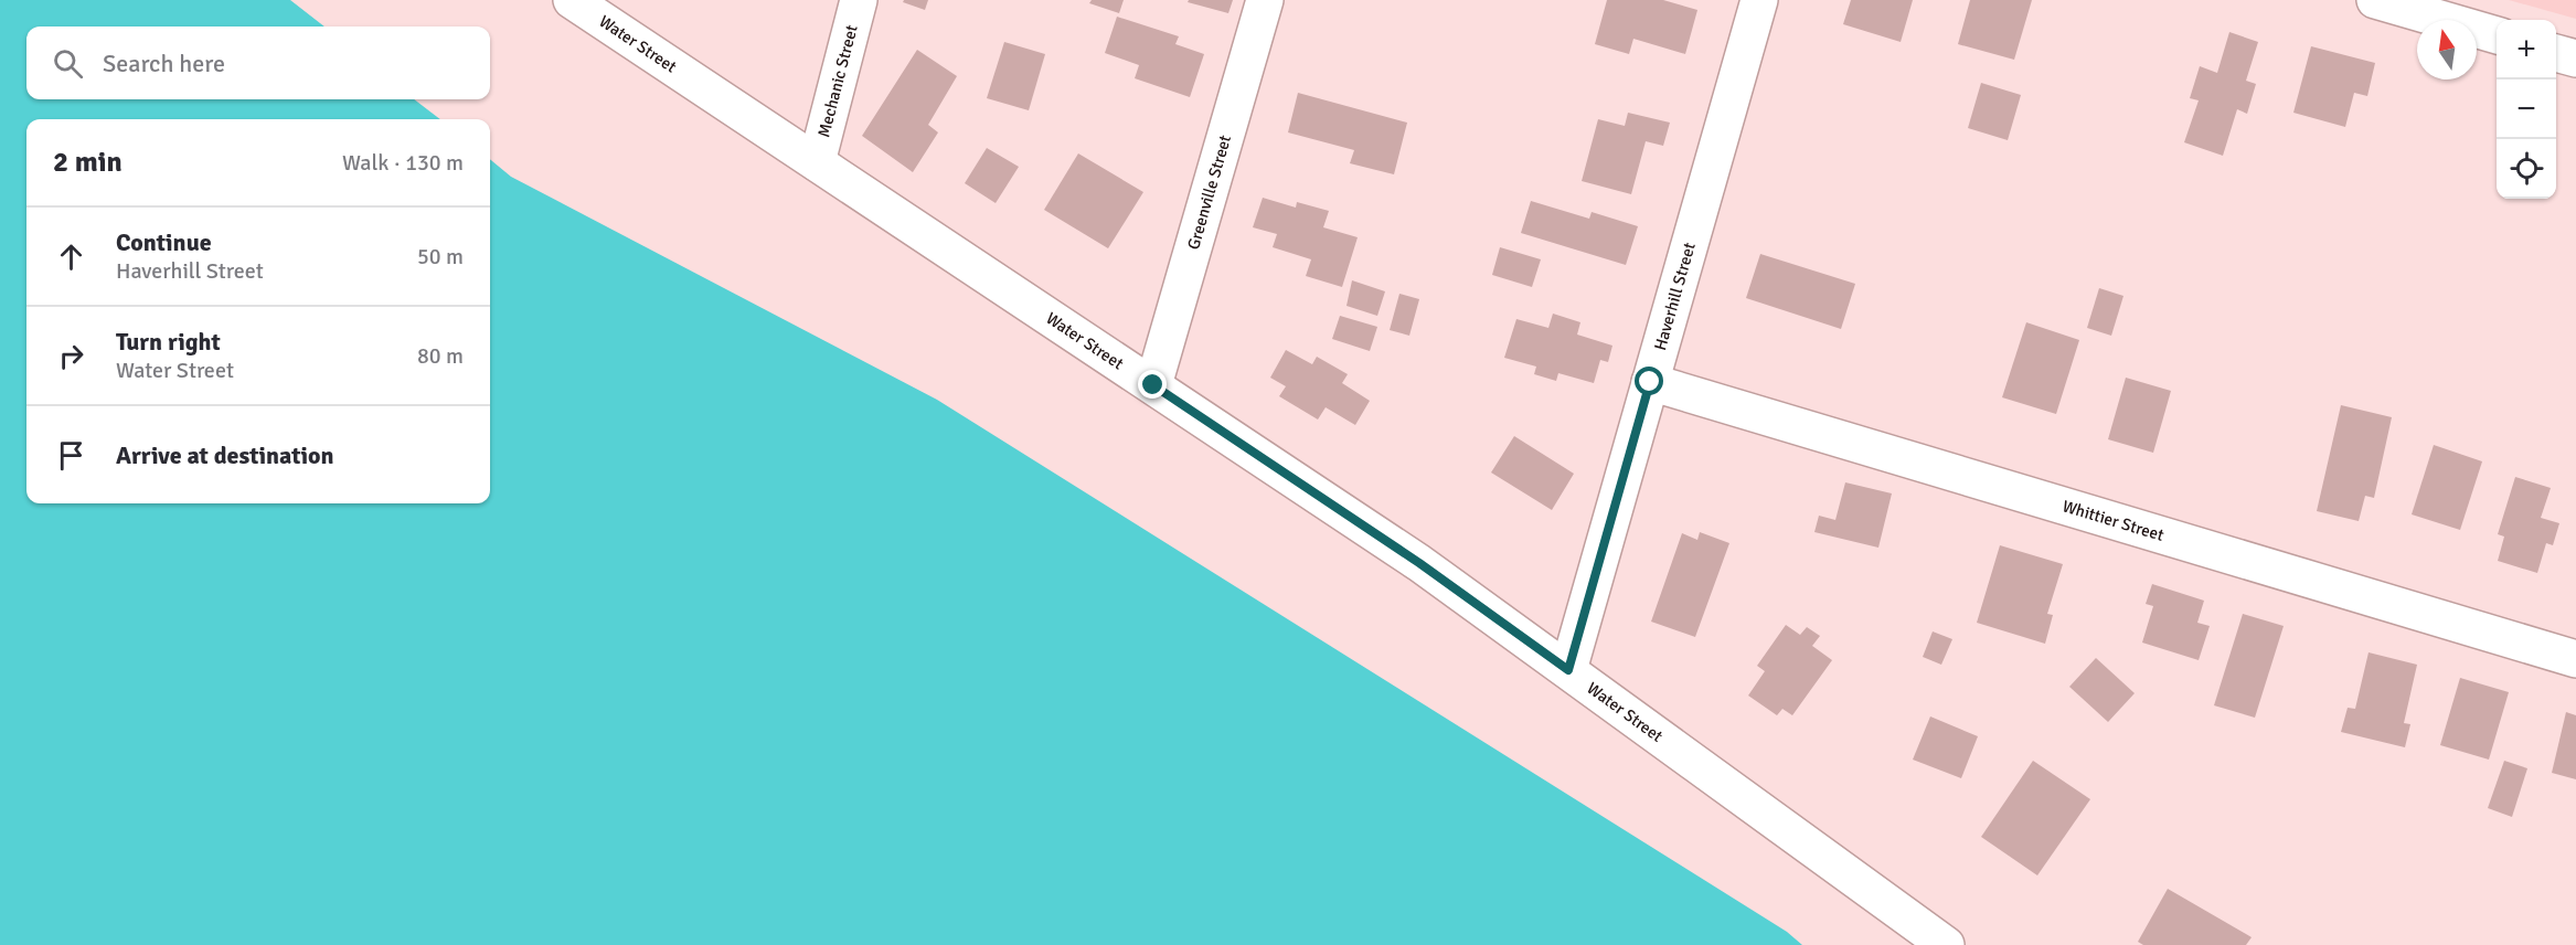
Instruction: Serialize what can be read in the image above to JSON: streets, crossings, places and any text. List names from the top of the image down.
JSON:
{
  "streets": {
    "street": [
      "Water Street",
      "Mechanic Street",
      "Greenville Street",
      "Haverhill Street",
      "Whittier Street"
    ]
  },
  "crossings": [
    ["Water Street", "Mechanic Street"],
    ["Water Street", "Greenville Street"],
    ["Water Street", "Haverhill Street"],
    ["Haverhill Street", "Whittier Street"]
  ],
  "north": "top",
  "page": {
    "map_buttons": ["+", "−"],
    "search": "Search here",
    "heading": ["2 min", "Walk · 130 m"],
    "list": [
      ["Continue", "Haverhill Street", "50 m"],
      ["Turn right", "Water Street", "80 m"],
      "Arrive at destination"
    ]
  }
}
